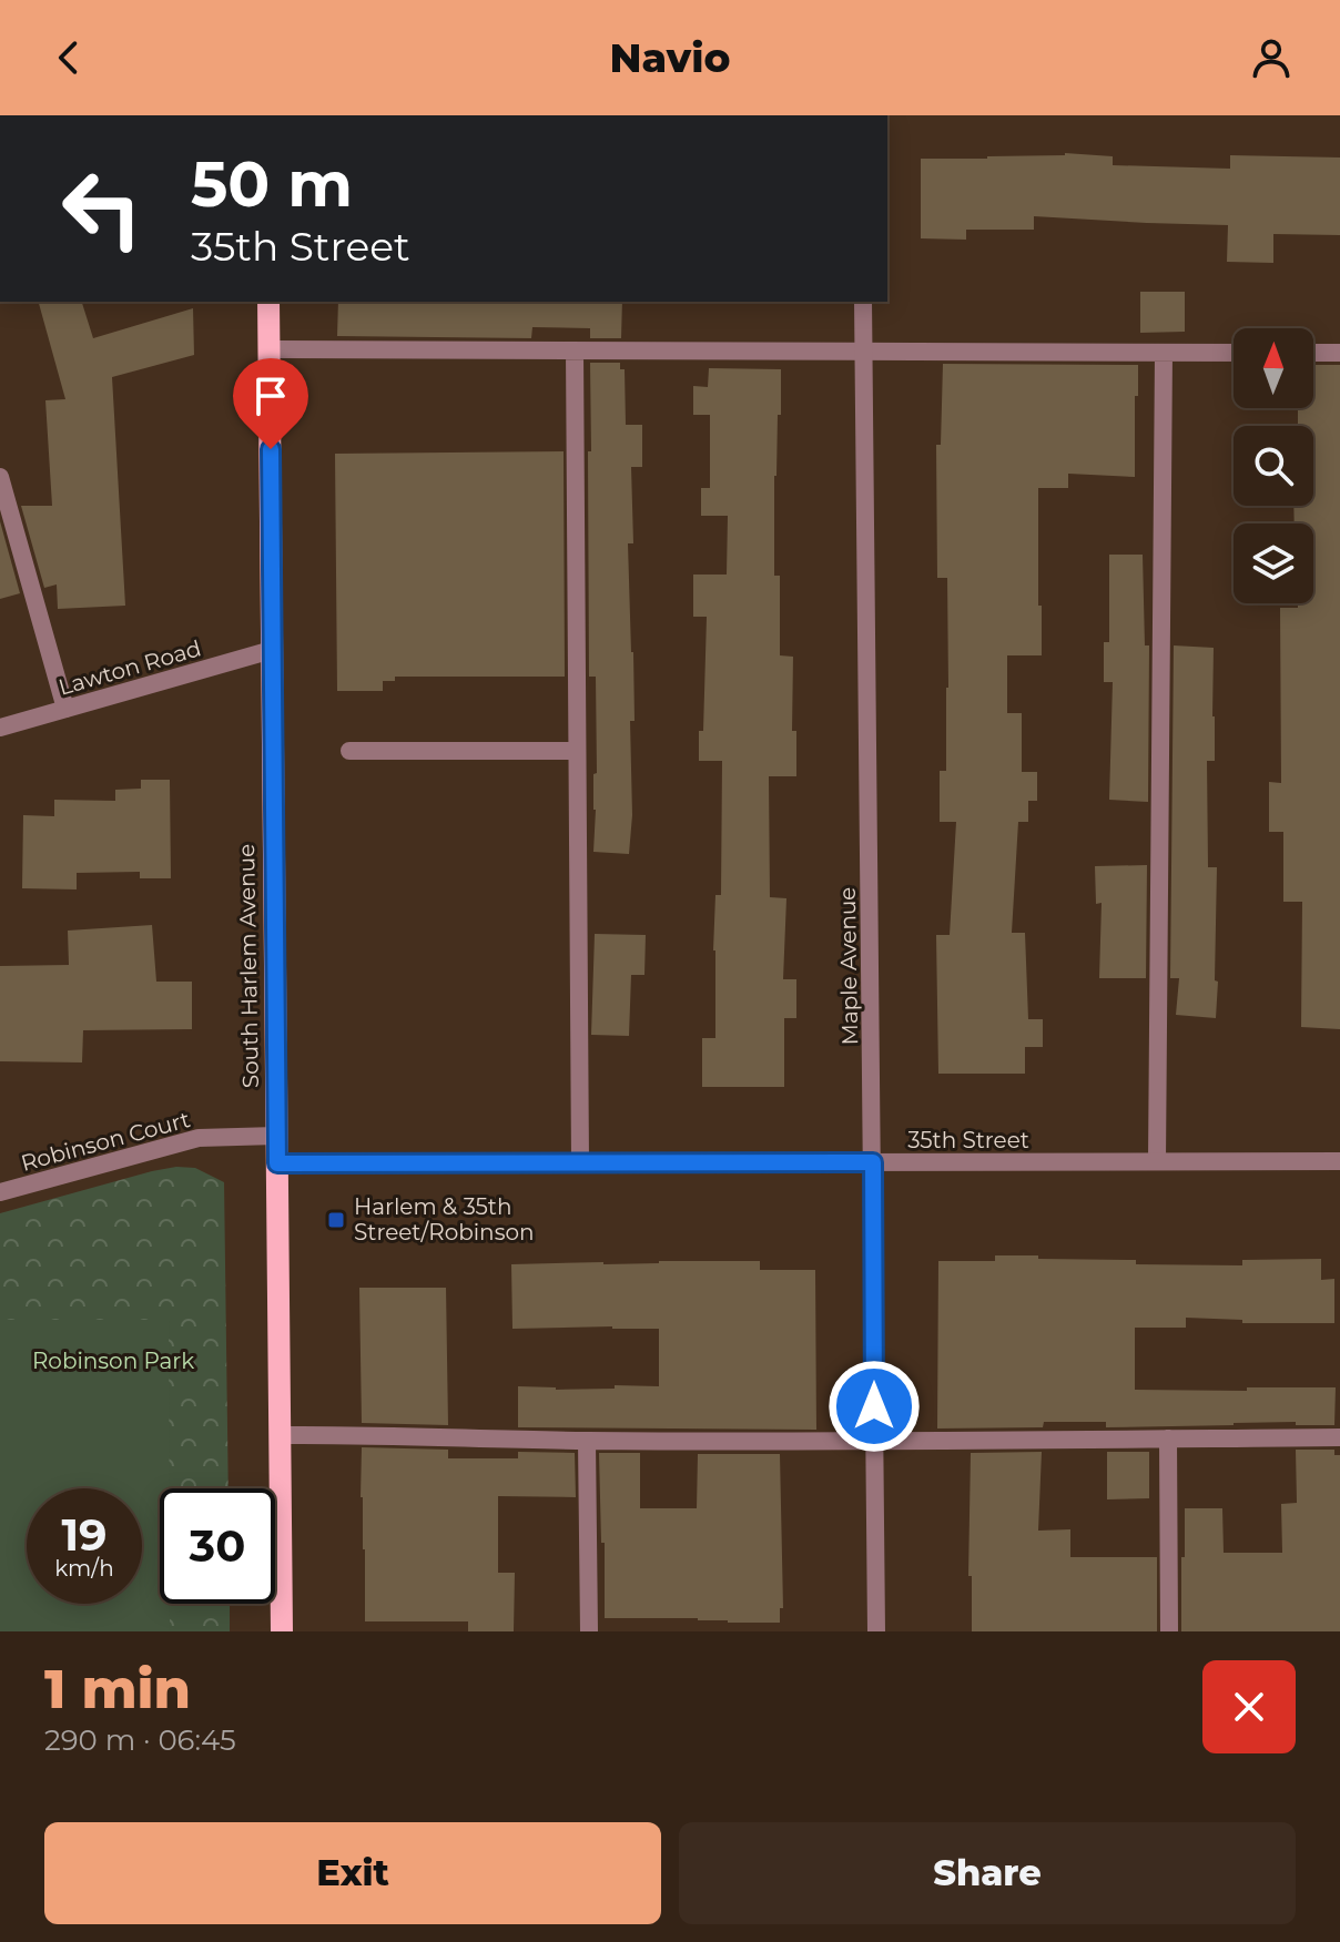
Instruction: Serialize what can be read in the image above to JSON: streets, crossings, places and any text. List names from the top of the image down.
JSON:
{
  "streets": {
    "main road": ["South Harlem Avenue"],
    "street": [
      "Lawton Road",
      "Maple Avenue",
      "35th Street",
      "Robinson Court"
    ]
  },
  "crossings": [
    ["Lawton Road", "South Harlem Avenue"],
    ["South Harlem Avenue", "35th Street"],
    ["South Harlem Avenue", "Robinson Court"],
    ["Maple Avenue", "35th Street"]
  ],
  "parks": ["Robinson Park"],
  "places": {
    "transit": ["Harlem & 35th Street/Robinson"]
  },
  "north": "top",
  "page": {
    "header": "Navio",
    "turn": ["50 m", "35th Street"],
    "speed": "19 km/h",
    "limit": "30",
    "heading": ["1 min", "290 m · 06:45"],
    "buttons": ["Exit", "Share"]
  }
}
